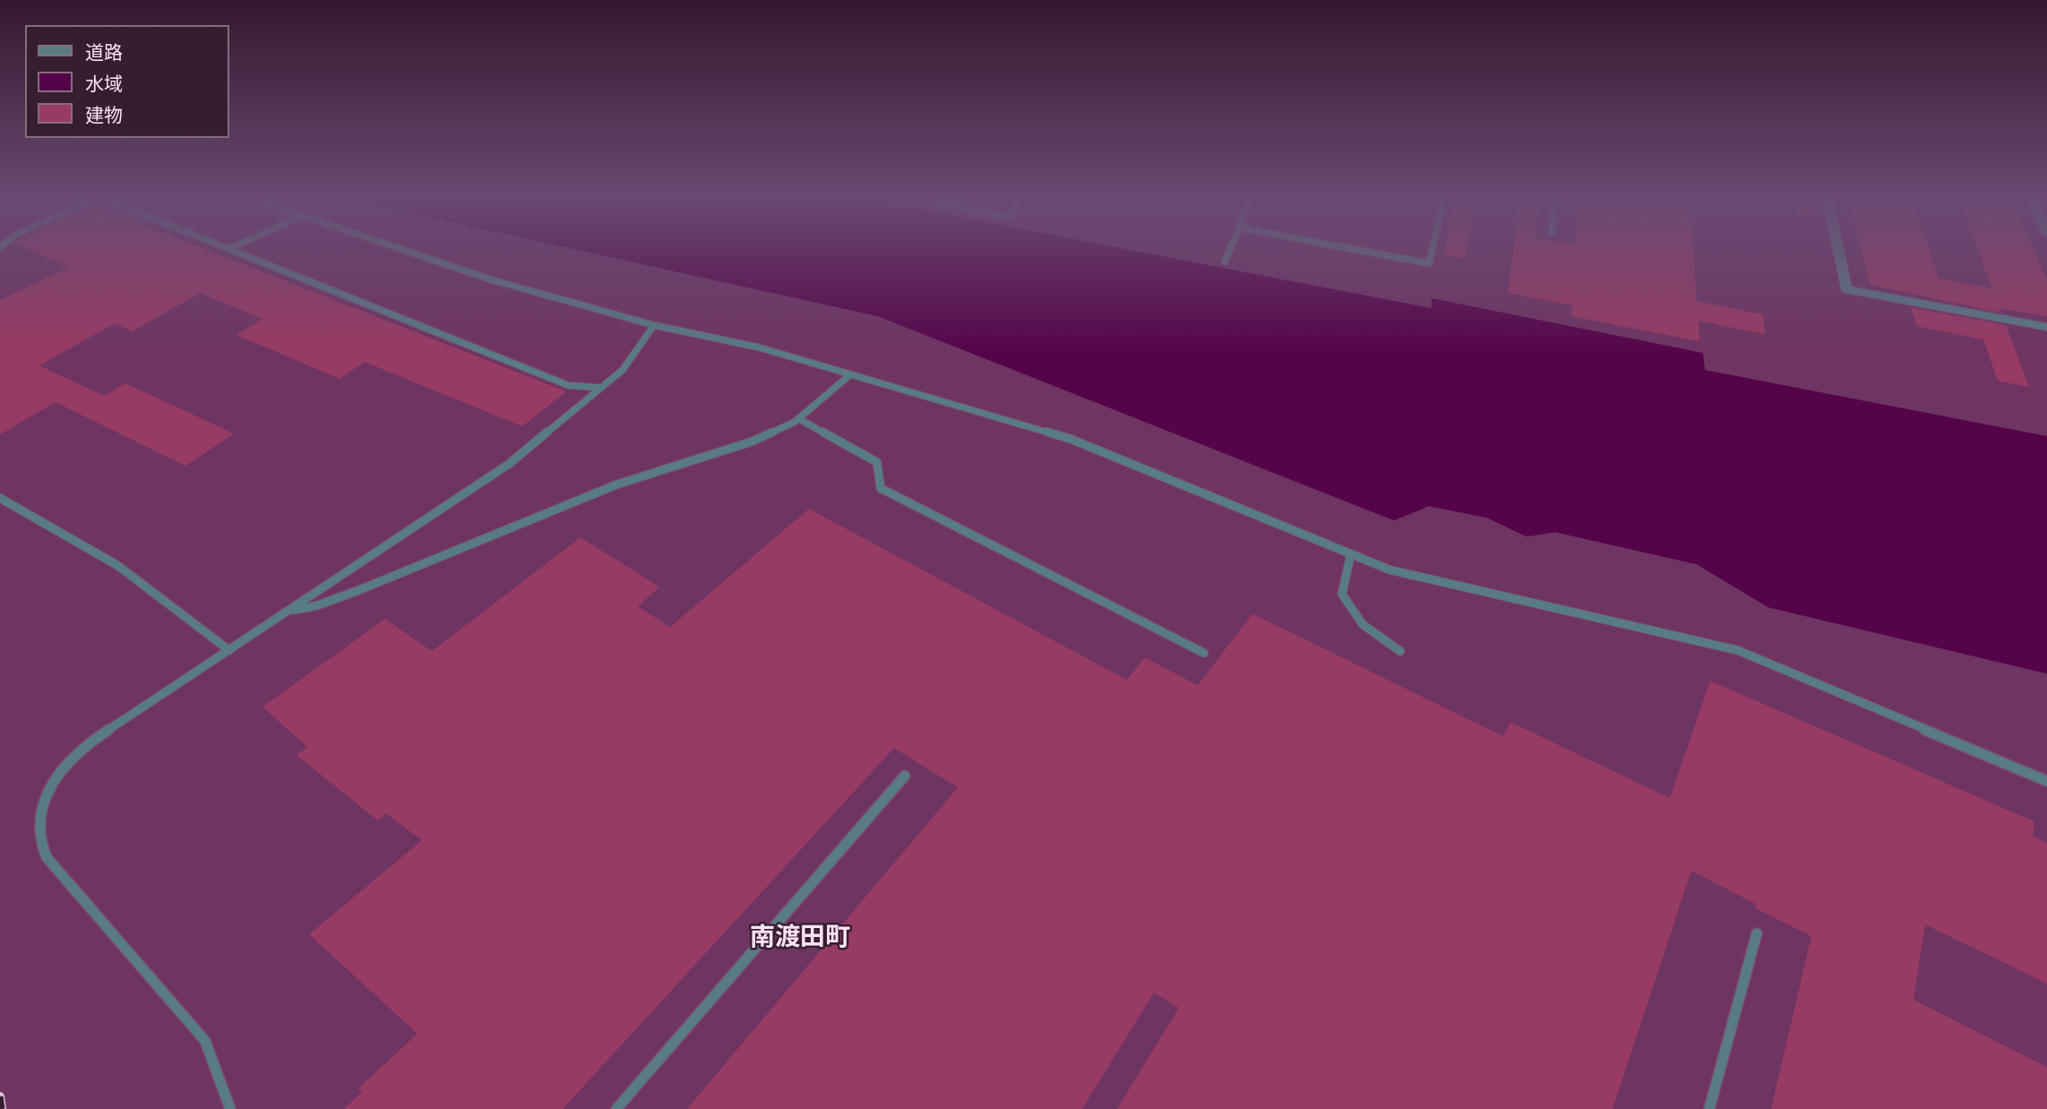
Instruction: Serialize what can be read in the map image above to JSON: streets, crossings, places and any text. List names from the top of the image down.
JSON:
{
  "districts": ["南渡田町"],
  "legend": ["道路", "水域", "建物"]
}
